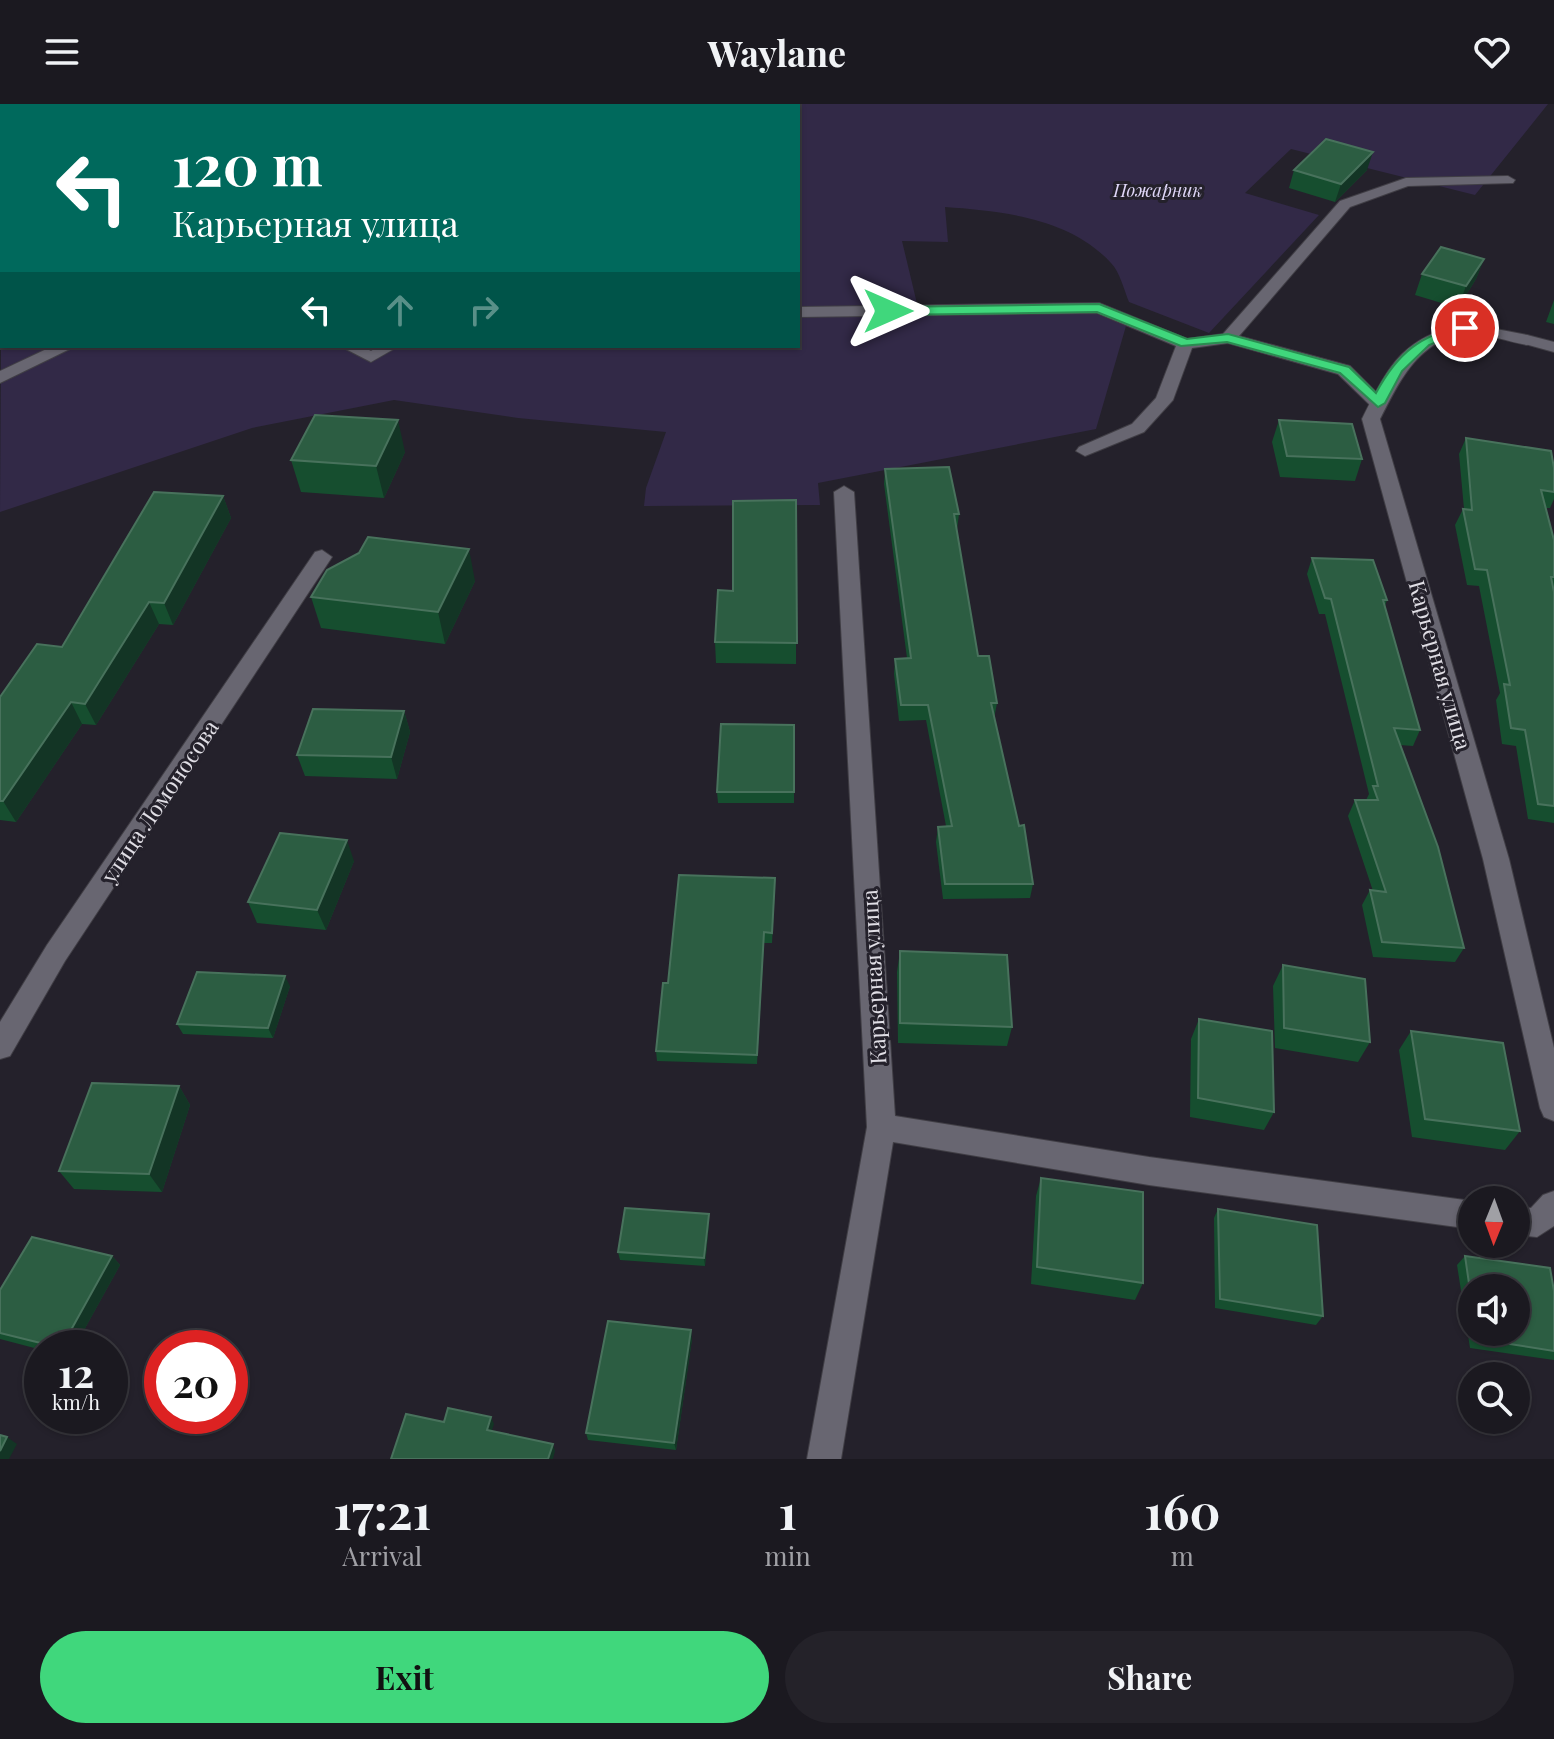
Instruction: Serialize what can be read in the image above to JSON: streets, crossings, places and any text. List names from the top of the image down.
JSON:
{
  "streets": {
    "street": ["Карьерная улица", "улица Ломоносова"]
  },
  "parks": ["Пожарник"],
  "north": "bottom",
  "page": {
    "header": "Waylane",
    "turn": ["120 m", "Карьерная улица"],
    "speed": "12 km/h",
    "limit": "20",
    "eta": [
      "17:21",
      "Arrival",
      "1",
      "min",
      "160",
      "m"
    ],
    "buttons": ["Exit", "Share"]
  }
}
